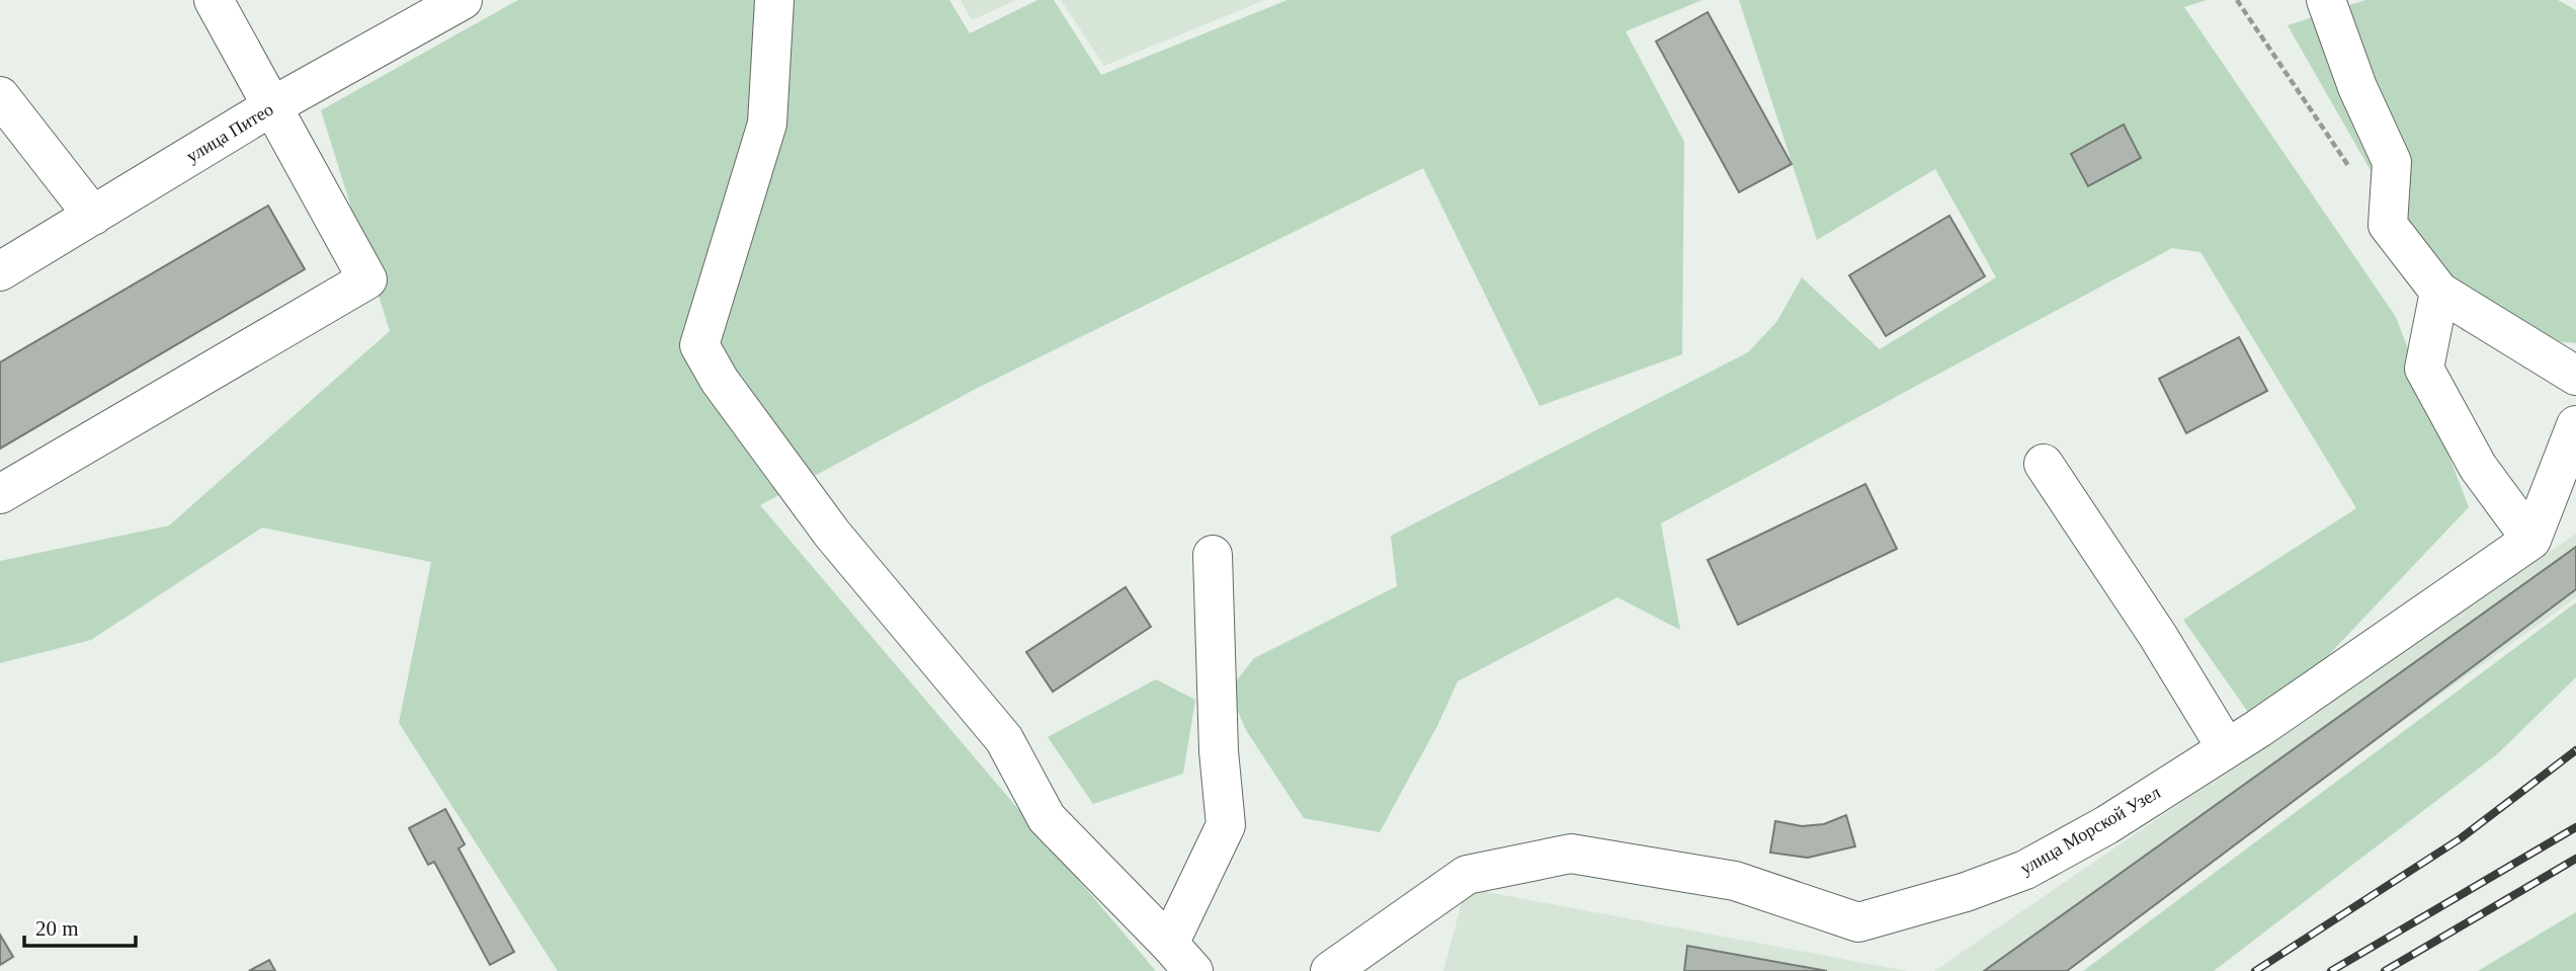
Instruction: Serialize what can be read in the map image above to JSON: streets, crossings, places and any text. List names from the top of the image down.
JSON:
{
  "streets": {
    "street": ["улица Питео", "улица Морской Узел"]
  },
  "scale_bar": "20 m"
}
